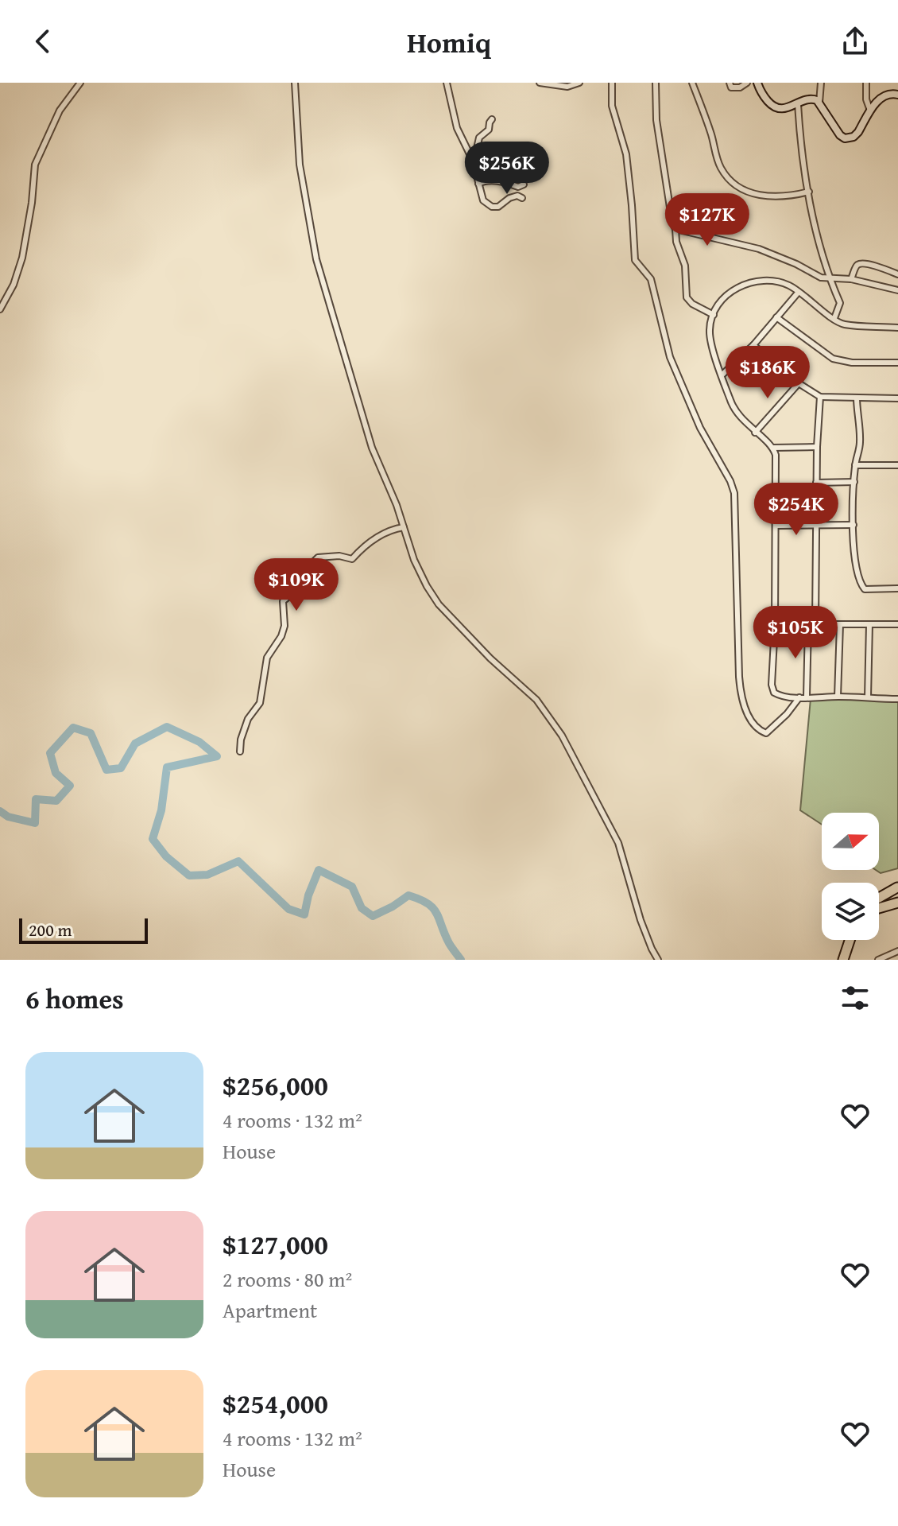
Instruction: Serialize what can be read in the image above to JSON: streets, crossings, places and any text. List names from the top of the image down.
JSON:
{
  "scale_bar": "200 m",
  "north": "right",
  "page": {
    "header": "Homiq",
    "price": [
      "$256K",
      "$127K",
      "$186K",
      "$254K",
      "$109K",
      "$105K"
    ],
    "scale": "200 m",
    "heading": "6 homes",
    "list": [
      {
        "name": "$256,000",
        "note": "4 rooms · 132 m² · House"
      },
      {
        "name": "$127,000",
        "note": "2 rooms · 80 m² · Apartment"
      },
      {
        "name": "$254,000",
        "note": "4 rooms · 132 m² · House"
      }
    ]
  }
}
